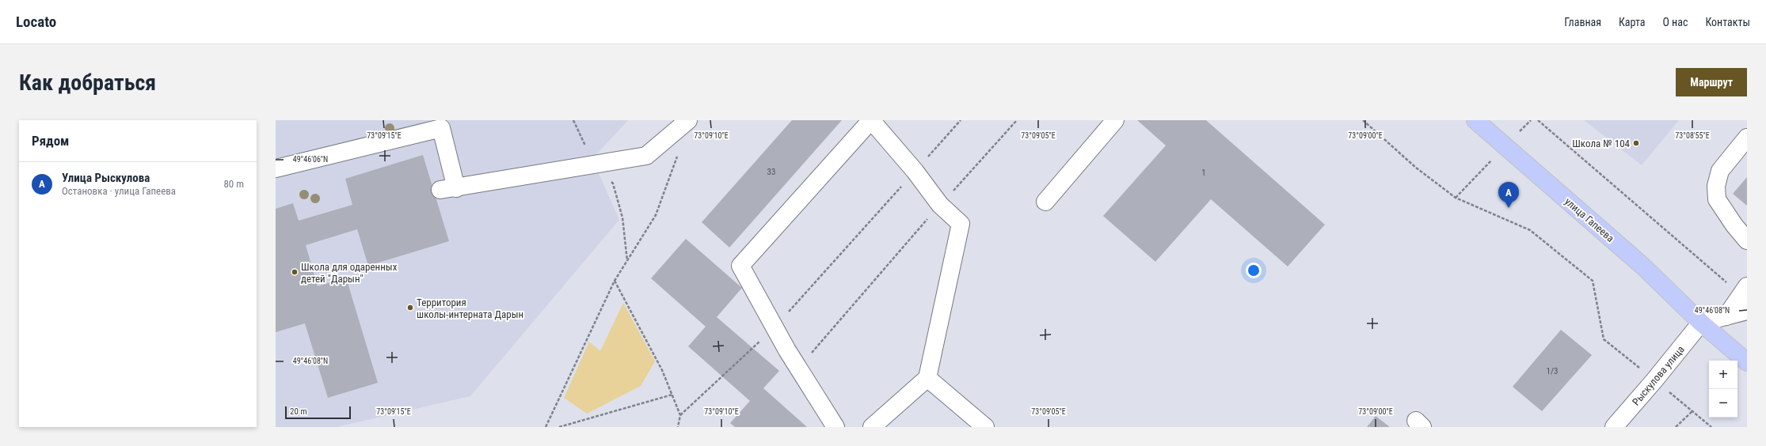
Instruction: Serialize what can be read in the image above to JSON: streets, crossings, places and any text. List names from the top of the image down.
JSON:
{
  "streets": {
    "main road": ["улица Гапеева"],
    "street": ["Рыскулова улица"]
  },
  "crossings": [
    ["улица Гапеева", "Рыскулова улица"]
  ],
  "places": ["Школа № 104", "Школа для одаренных детей \"Дарын\"", "Территория школы-интерната Дарын"],
  "house_numbers": ["33", "1", "1/3"],
  "scale_bar": "20 m",
  "page": {
    "header": "Locato",
    "nav": [
      "Главная",
      "Карта",
      "О нас",
      "Контакты"
    ],
    "buttons": "Маршрут",
    "title": "Как добраться",
    "heading": "Рядом",
    "list": [
      {
        "mark": "A",
        "name": "Улица Рыскулова",
        "note": "Остановка · улица Гапеева",
        "value": "80 m"
      }
    ],
    "pins": "A",
    "map_buttons": ["+", "−"],
    "scale": "20 m"
  },
  "coordinates": [
    "73°09'15\"E",
    "73°09'10\"E",
    "73°09'05\"E",
    "73°09'00\"E",
    "73°08'55\"E",
    "49°46'06\"N",
    "49°46'08\"N"
  ]
}
